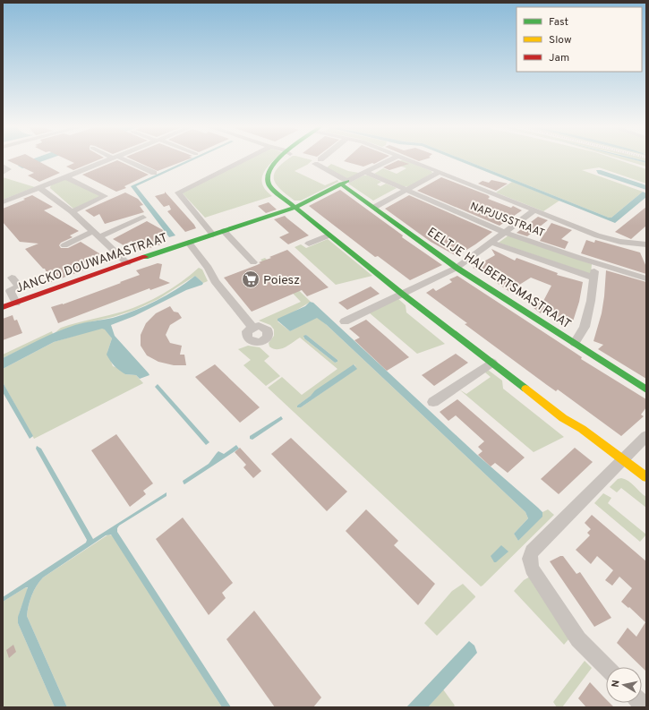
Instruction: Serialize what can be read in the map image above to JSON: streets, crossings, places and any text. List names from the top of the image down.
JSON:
{
  "streets": {
    "street": ["NAPJUSSTRAAT", "JANCKO DOUWAMASTRAAT", "EELTJE HALBERTSMASTRAAT"]
  },
  "crossings": [
    ["JANCKO DOUWAMASTRAAT", "EELTJE HALBERTSMASTRAAT"]
  ],
  "places": {
    "supermarket": ["Poiesz"]
  },
  "legend": ["Fast", "Slow", "Jam"],
  "north": "left"
}
